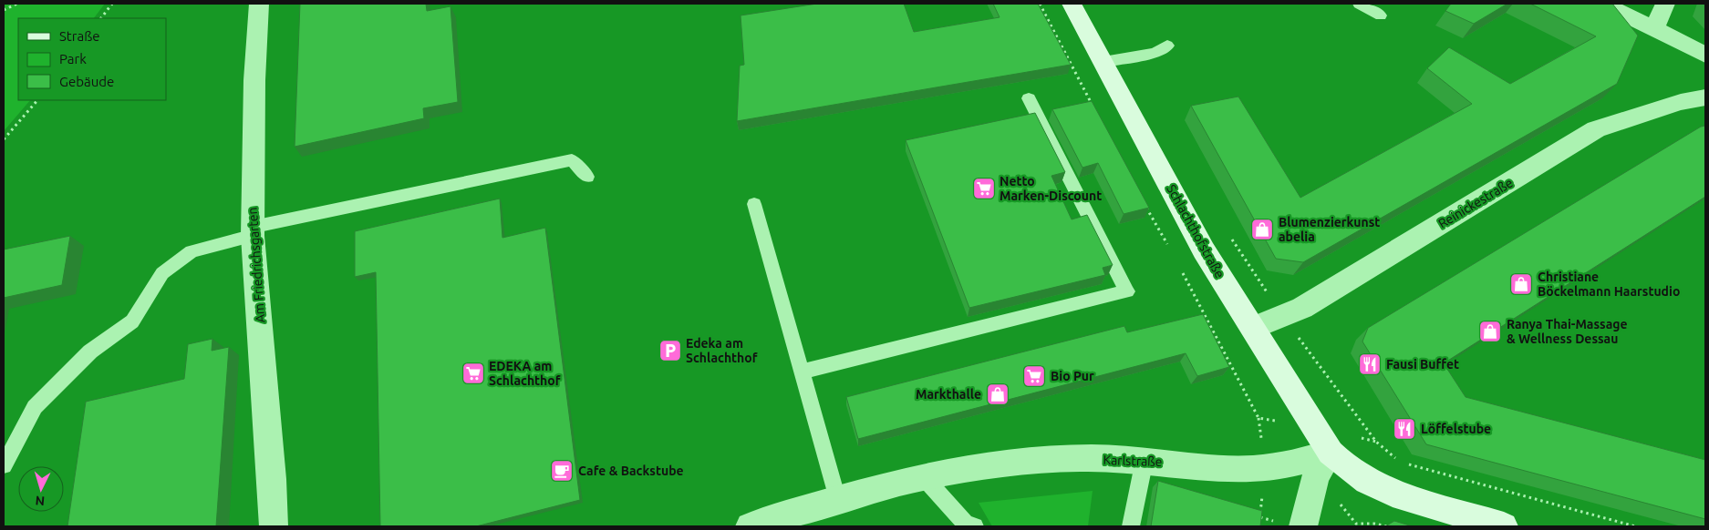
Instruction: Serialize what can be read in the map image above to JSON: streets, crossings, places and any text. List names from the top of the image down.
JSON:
{
  "streets": {
    "main road": ["Schlachthofstraße"],
    "street": ["Reinickestraße", "Am Friedrichsgarten", "Karlstraße"]
  },
  "crossings": [
    ["Reinickestraße", "Schlachthofstraße"],
    ["Schlachthofstraße", "Karlstraße"]
  ],
  "places": {
    "supermarket": ["Netto Marken-Discount", "EDEKA am Schlachthof", "Bio Pur"],
    "shop": [
      "Blumenzierkunst abelia",
      "Christiane Böckelmann Haarstudio",
      "Ranya Thai-Massage & Wellness Dessau",
      "Markthalle"
    ],
    "parking": ["Edeka am Schlachthof"],
    "restaurant": ["Fausi Buffet", "Löffelstube"],
    "cafe": ["Cafe & Backstube"]
  },
  "legend": ["Straße", "Park", "Gebäude"],
  "north": "bottom"
}
